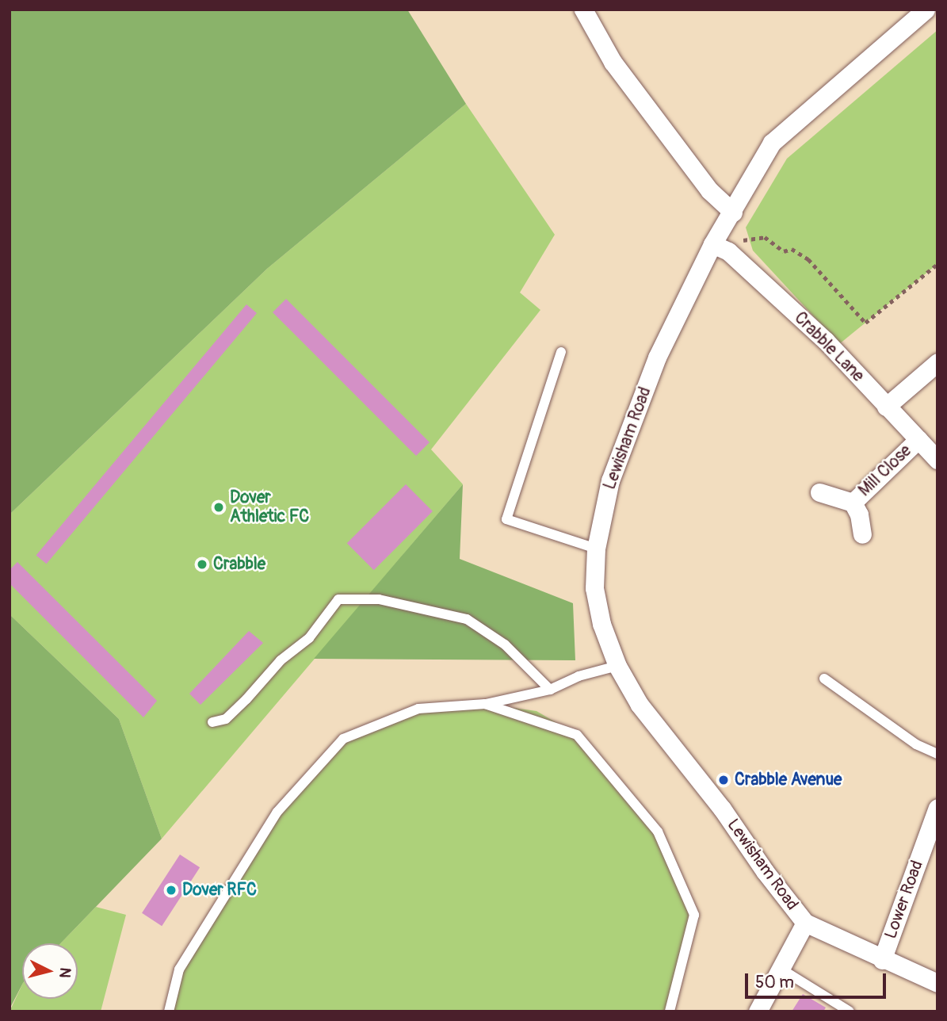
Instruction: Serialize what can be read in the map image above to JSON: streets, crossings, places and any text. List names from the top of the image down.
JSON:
{
  "streets": {
    "street": [
      "Crabble Lane",
      "Lewisham Road",
      "Mill Close",
      "Lower Road"
    ]
  },
  "crossings": [
    ["Crabble Lane", "Lewisham Road"],
    ["Crabble Lane", "Mill Close"],
    ["Lewisham Road", "Lower Road"]
  ],
  "places": [
    "Dover Athletic FC",
    "Crabble",
    "Crabble Avenue",
    "Dover RFC"
  ],
  "scale_bar": "50 m",
  "north": "right"
}
